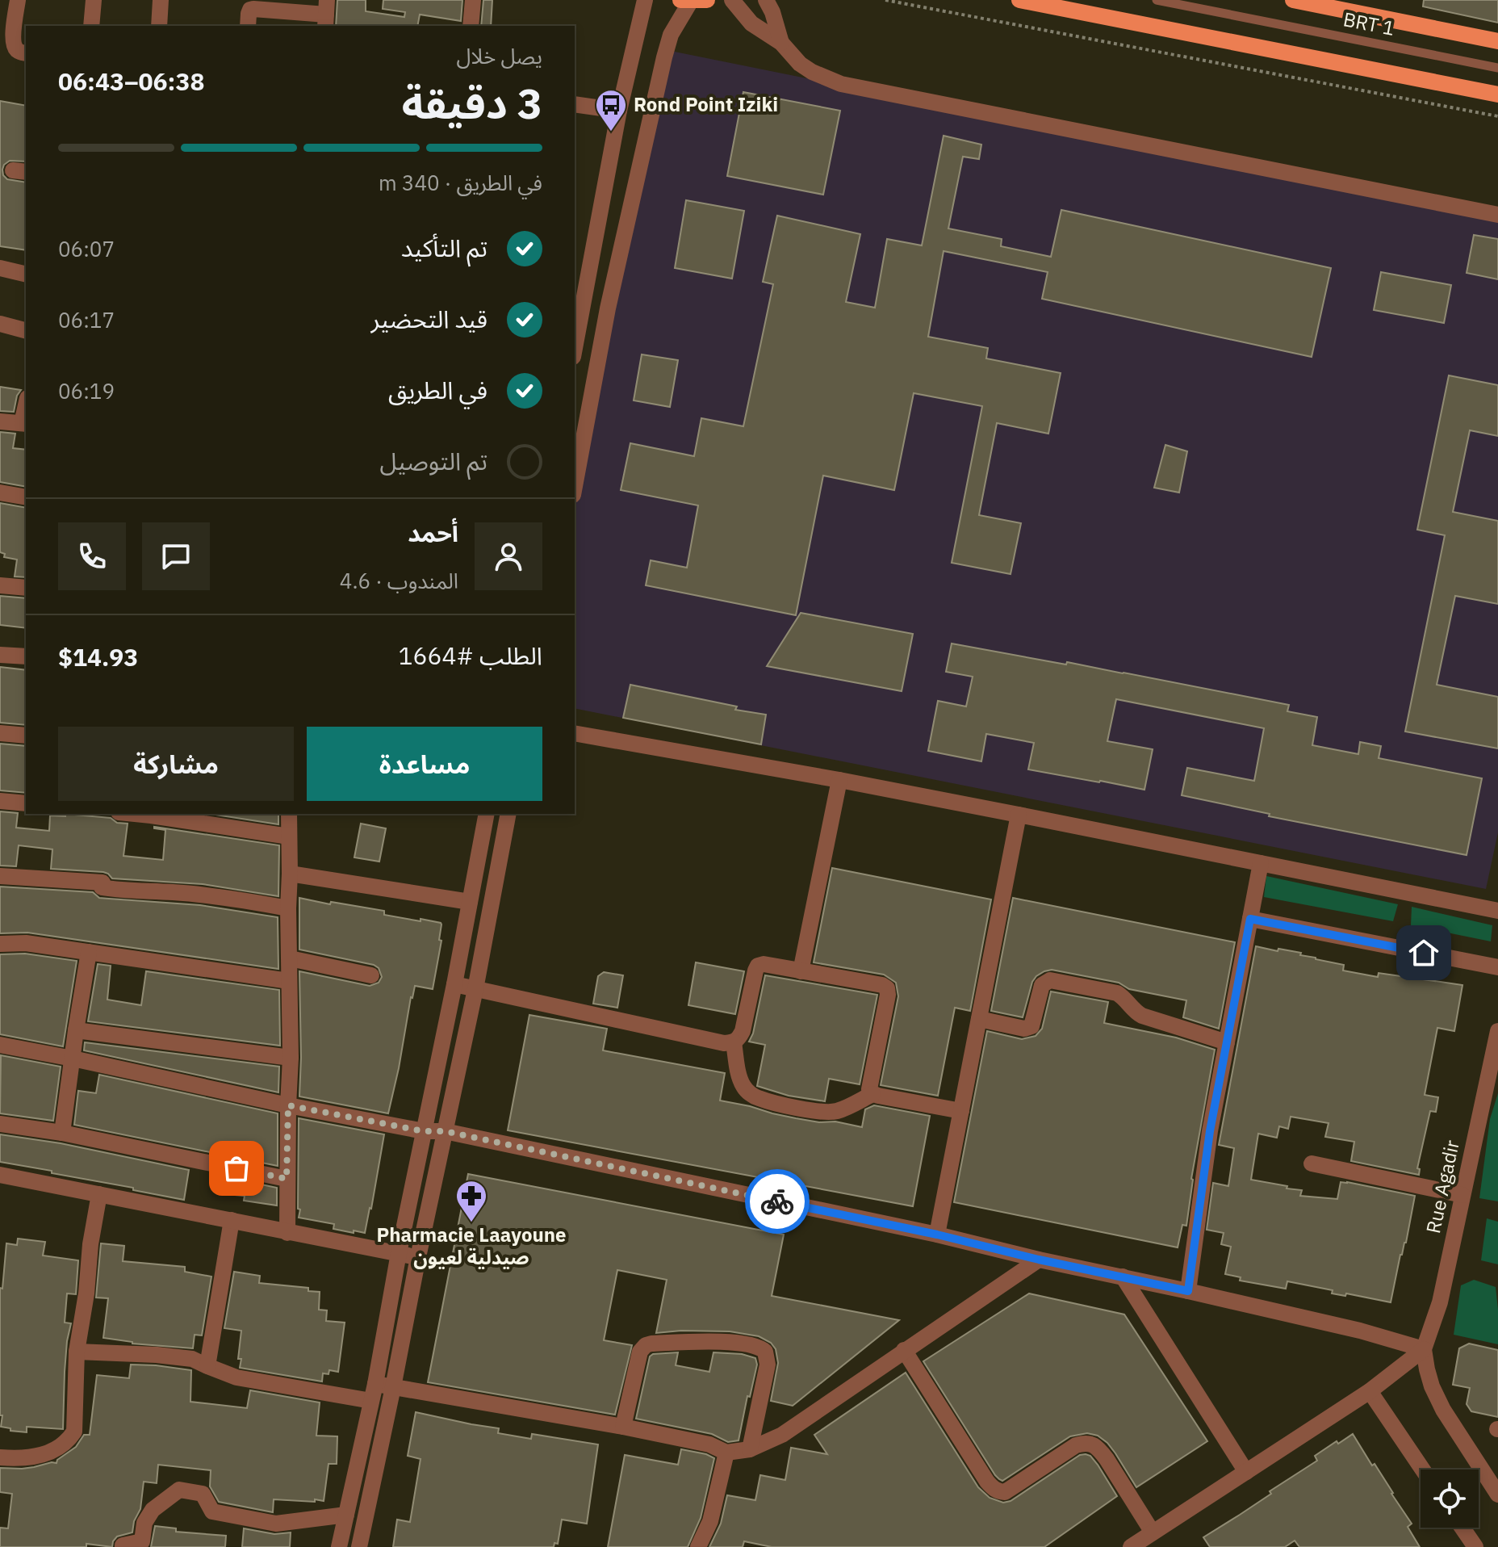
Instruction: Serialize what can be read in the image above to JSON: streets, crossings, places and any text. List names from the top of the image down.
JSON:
{
  "streets": {
    "street": ["Rue Agadir"],
    "lane": ["BRT 1"]
  },
  "places": {
    "bus stop": ["Rond Point Iziki"],
    "pharmacy": ["Pharmacie Laayoune صيدلية لعيون"]
  },
  "page": {
    "heading": ["3 دقيقة", "يصل خلال", "06:38–06:43"],
    "panel": [
      "أحمد",
      "المندوب · 4.6",
      "الطلب #1664",
      "$14.93"
    ],
    "bar": "في الطريق · 340 m",
    "list": [
      ["تم التأكيد", "06:07"],
      ["قيد التحضير", "06:17"],
      ["في الطريق", "06:19"],
      "تم التوصيل"
    ],
    "buttons": ["مساعدة", "مشاركة"]
  }
}
